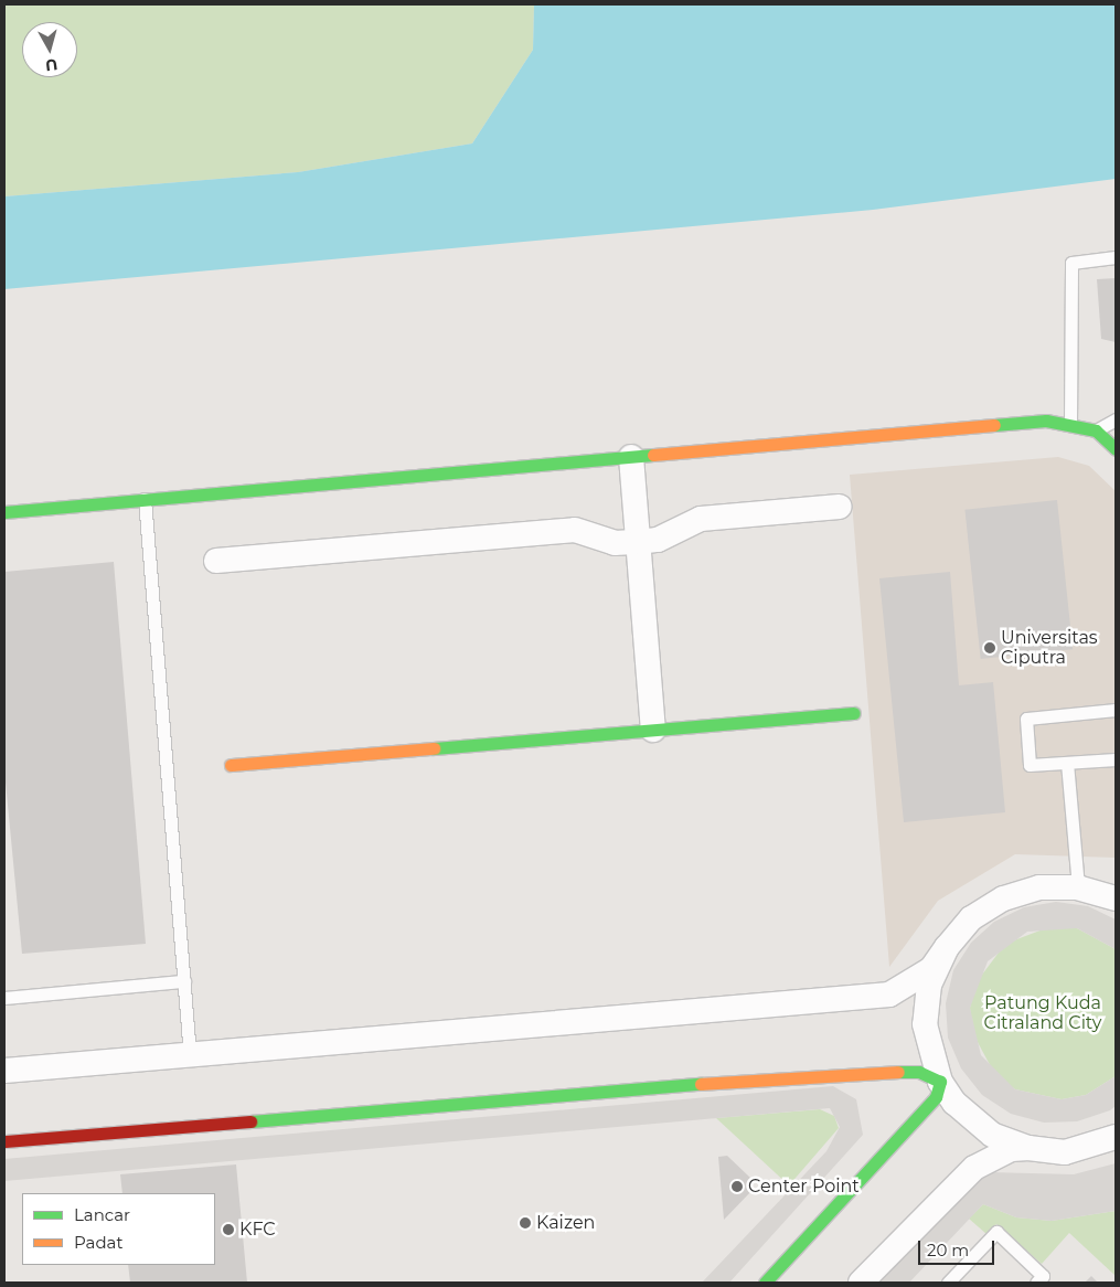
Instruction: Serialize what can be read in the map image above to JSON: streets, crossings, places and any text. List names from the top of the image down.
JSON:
{
  "parks": ["Patung Kuda Citraland City"],
  "places": [
    "Universitas Ciputra",
    "Center Point",
    "Kaizen",
    "KFC"
  ],
  "legend": ["Lancar", "Padat"],
  "scale_bar": "20 m",
  "north": "bottom"
}
